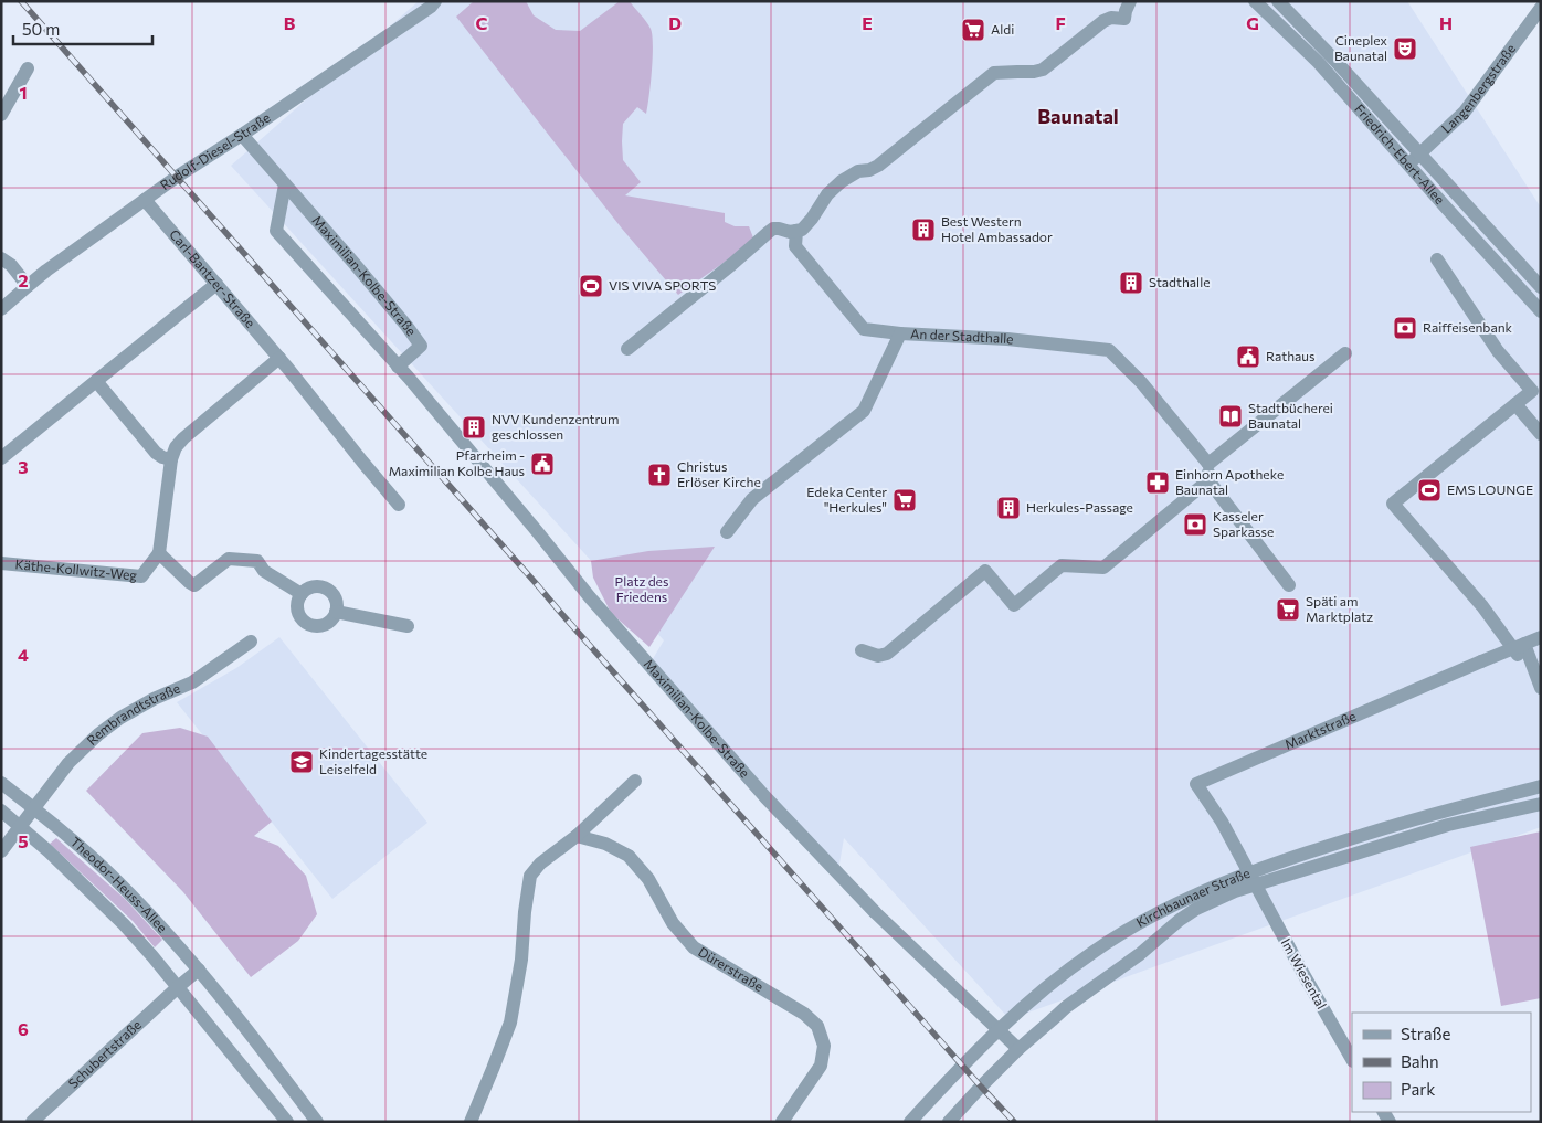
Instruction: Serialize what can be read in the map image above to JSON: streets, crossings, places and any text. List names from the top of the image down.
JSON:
{
  "streets": {
    "street": [
      "Langenbergstraße",
      "Rudolf-Diesel-Straße",
      "Friedrich-Ebert-Allee",
      "Maximilian-Kolbe-Straße",
      "Carl-Bantzer-Straße",
      "An der Stadthalle",
      "Käthe-Kollwitz-Weg",
      "Rembrandtstraße",
      "Marktstraße",
      "Theodor-Heuss-Allee",
      "Kirchbaunaer Straße",
      "Dürerstraße",
      "Im Wiesental",
      "Schubertstraße"
    ]
  },
  "crossings": [
    ["Langenbergstraße", "Friedrich-Ebert-Allee"],
    ["Rudolf-Diesel-Straße", "Maximilian-Kolbe-Straße"],
    ["Rudolf-Diesel-Straße", "Carl-Bantzer-Straße"],
    ["Maximilian-Kolbe-Straße", "Kirchbaunaer Straße"],
    ["Rembrandtstraße", "Theodor-Heuss-Allee"],
    ["Marktstraße", "Kirchbaunaer Straße"],
    ["Marktstraße", "Im Wiesental"],
    ["Theodor-Heuss-Allee", "Schubertstraße"],
    ["Kirchbaunaer Straße", "Im Wiesental"]
  ],
  "districts": ["Baunatal"],
  "parks": ["Platz des Friedens"],
  "places": {
    "supermarket": ["Aldi", "Edeka Center \"Herkules\"", "Späti am Marktplatz"],
    "theatre": ["Cineplex Baunatal"],
    "building": [
      "Best Western Hotel Ambassador",
      "Stadthalle",
      "NVV Kundenzentrum geschlossen",
      "Herkules-Passage"
    ],
    "sports": ["VIS VIVA SPORTS", "EMS LOUNGE"],
    "bank": ["Raiffeisenbank", "Kasseler Sparkasse"],
    "public building": ["Rathaus", "Pfarrheim - Maximilian Kolbe Haus"],
    "library": ["Stadtbücherei Baunatal"],
    "church": ["Christus Erlöser Kirche"],
    "pharmacy": ["Einhorn Apotheke Baunatal"],
    "school or university": ["Kindertagesstätte Leiselfeld"]
  },
  "legend": ["Straße", "Bahn", "Park"],
  "scale_bar": "50 m",
  "grid": {
    "columns": [
      "B",
      "C",
      "D",
      "E",
      "F",
      "G",
      "H"
    ],
    "rows": [
      "1",
      "2",
      "3",
      "4",
      "5",
      "6"
    ]
  }
}
